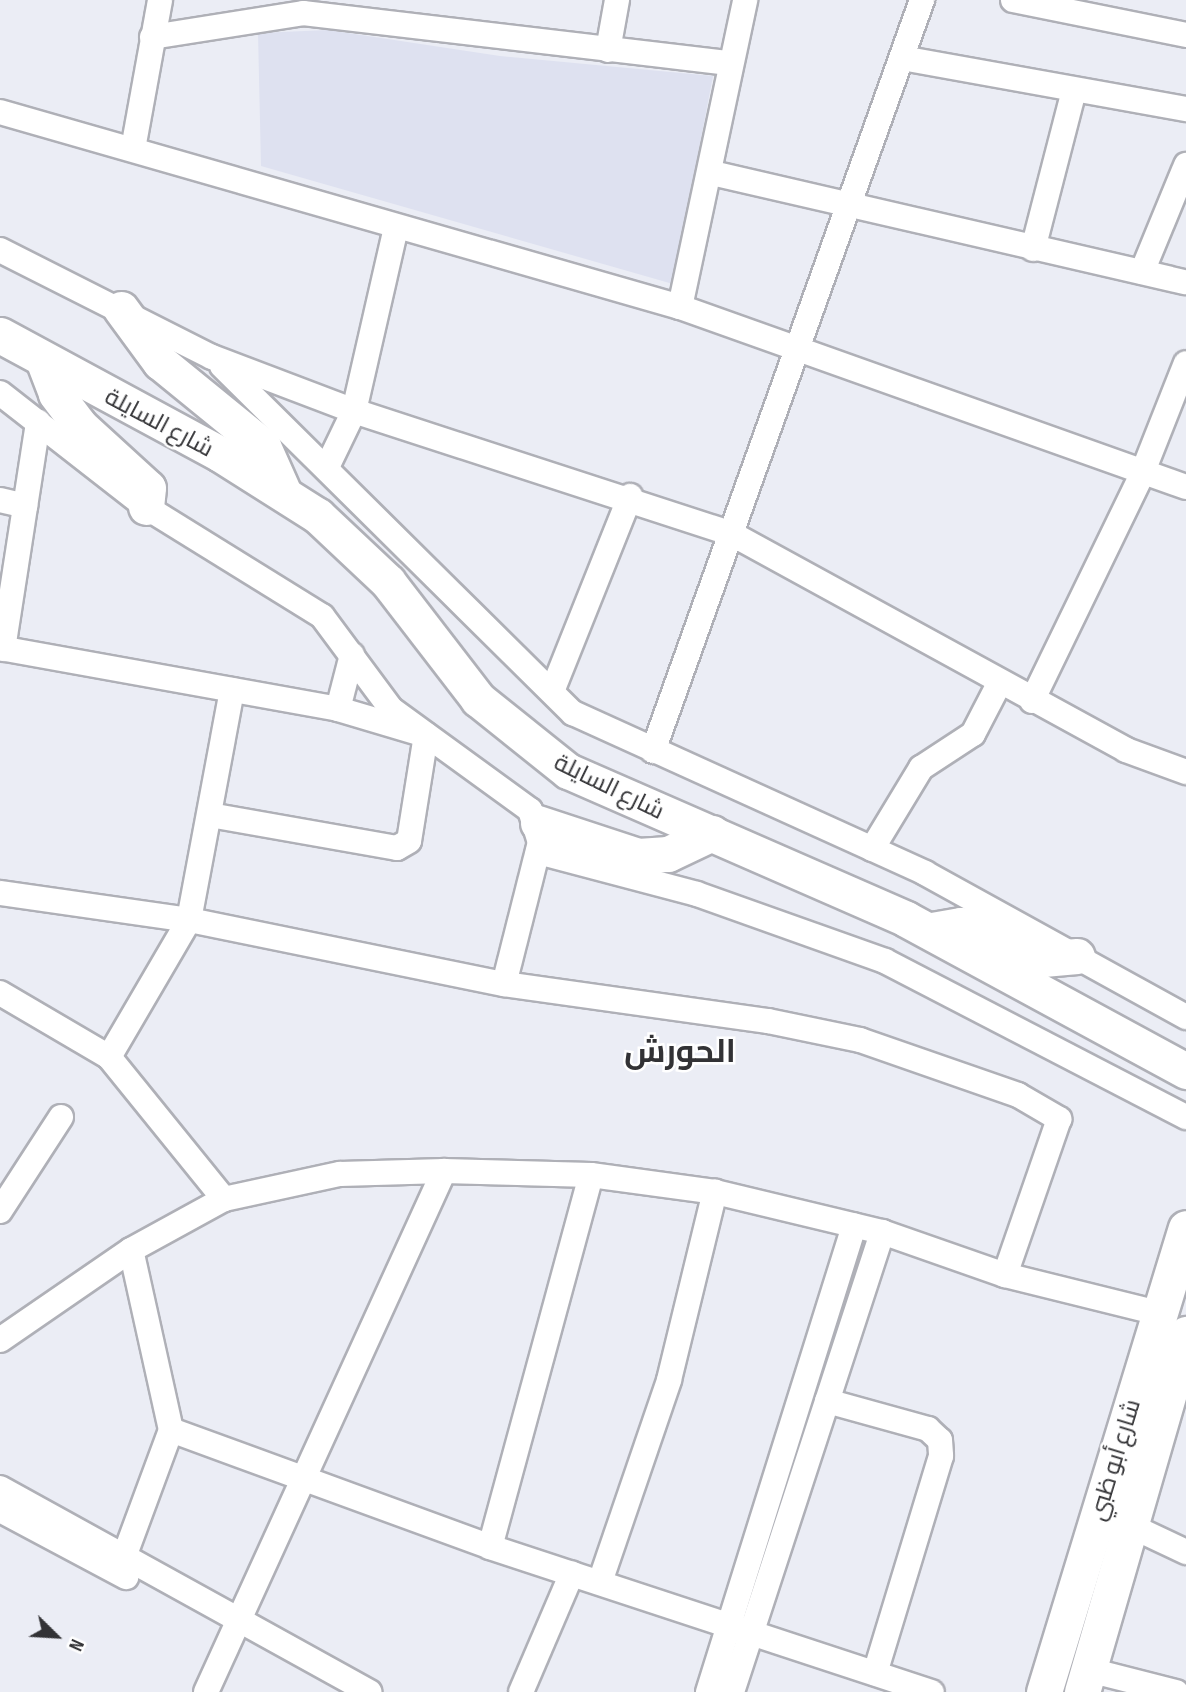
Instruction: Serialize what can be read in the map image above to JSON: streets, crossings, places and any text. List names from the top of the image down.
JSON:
{
  "streets": {
    "main road": ["شارع السايلة", "شارع أبو ظبي"]
  },
  "districts": ["الحورش"],
  "north": "bottom right"
}
